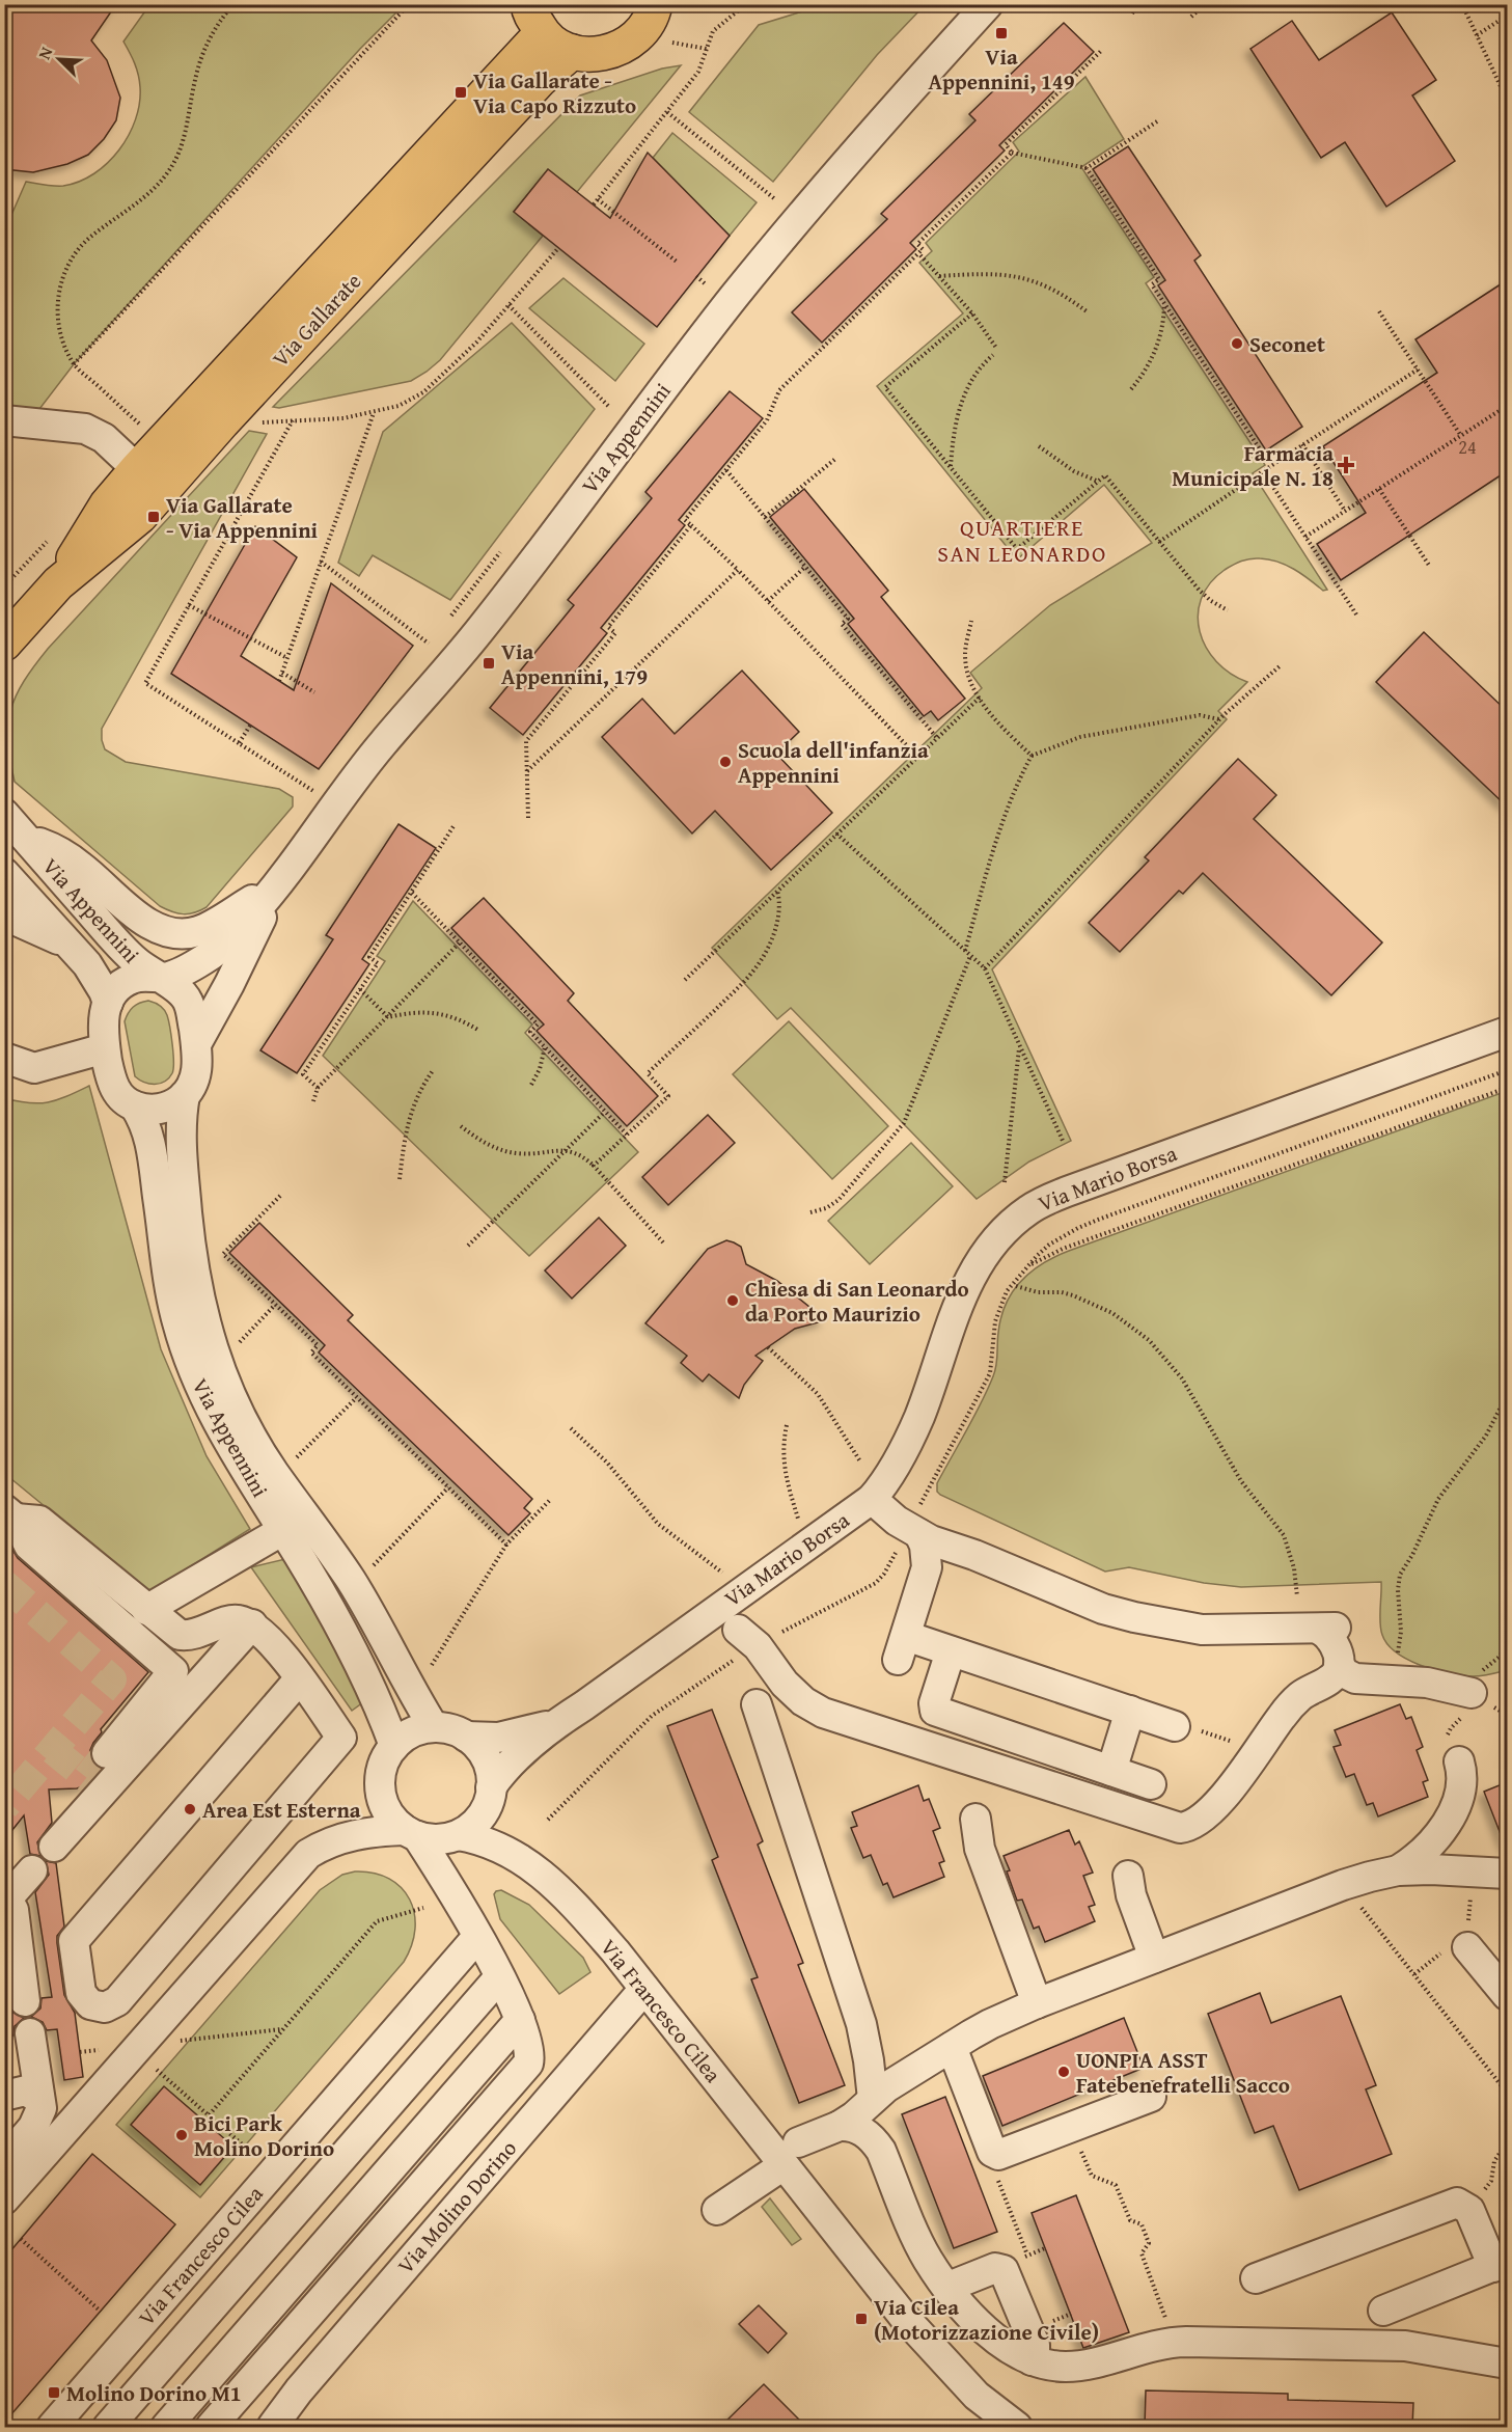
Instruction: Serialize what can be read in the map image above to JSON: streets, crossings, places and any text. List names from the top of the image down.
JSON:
{
  "streets": {
    "main road": ["Via Gallarate"],
    "street": [
      "Via Appennini",
      "Via Mario Borsa",
      "Via Francesco Cilea",
      "Via Molino Dorino"
    ]
  },
  "crossings": [
    ["Via Appennini", "Via Mario Borsa"],
    ["Via Appennini", "Via Francesco Cilea"],
    ["Via Mario Borsa", "Via Francesco Cilea"],
    ["Via Francesco Cilea", "Via Molino Dorino"]
  ],
  "districts": ["QUARTIERE SAN LEONARDO"],
  "places": {
    "transit": [
      "Via Appennini, 149",
      "Via Gallarate - Via Capo Rizzuto",
      "Via Gallarate - Via Appennini",
      "Via Appennini, 179",
      "Via Cilea (Motorizzazione Civile)",
      "Molino Dorino M1"
    ],
    "other": [
      "Seconet",
      "Scuola dell'infanzia Appennini",
      "Chiesa di San Leonardo da Porto Maurizio",
      "Area Est Esterna",
      "UONPIA ASST Fatebenefratelli Sacco",
      "Bici Park Molino Dorino"
    ],
    "health": ["Farmacia Municipale N. 18"]
  },
  "house_numbers": ["24"],
  "north": "top left"
}
